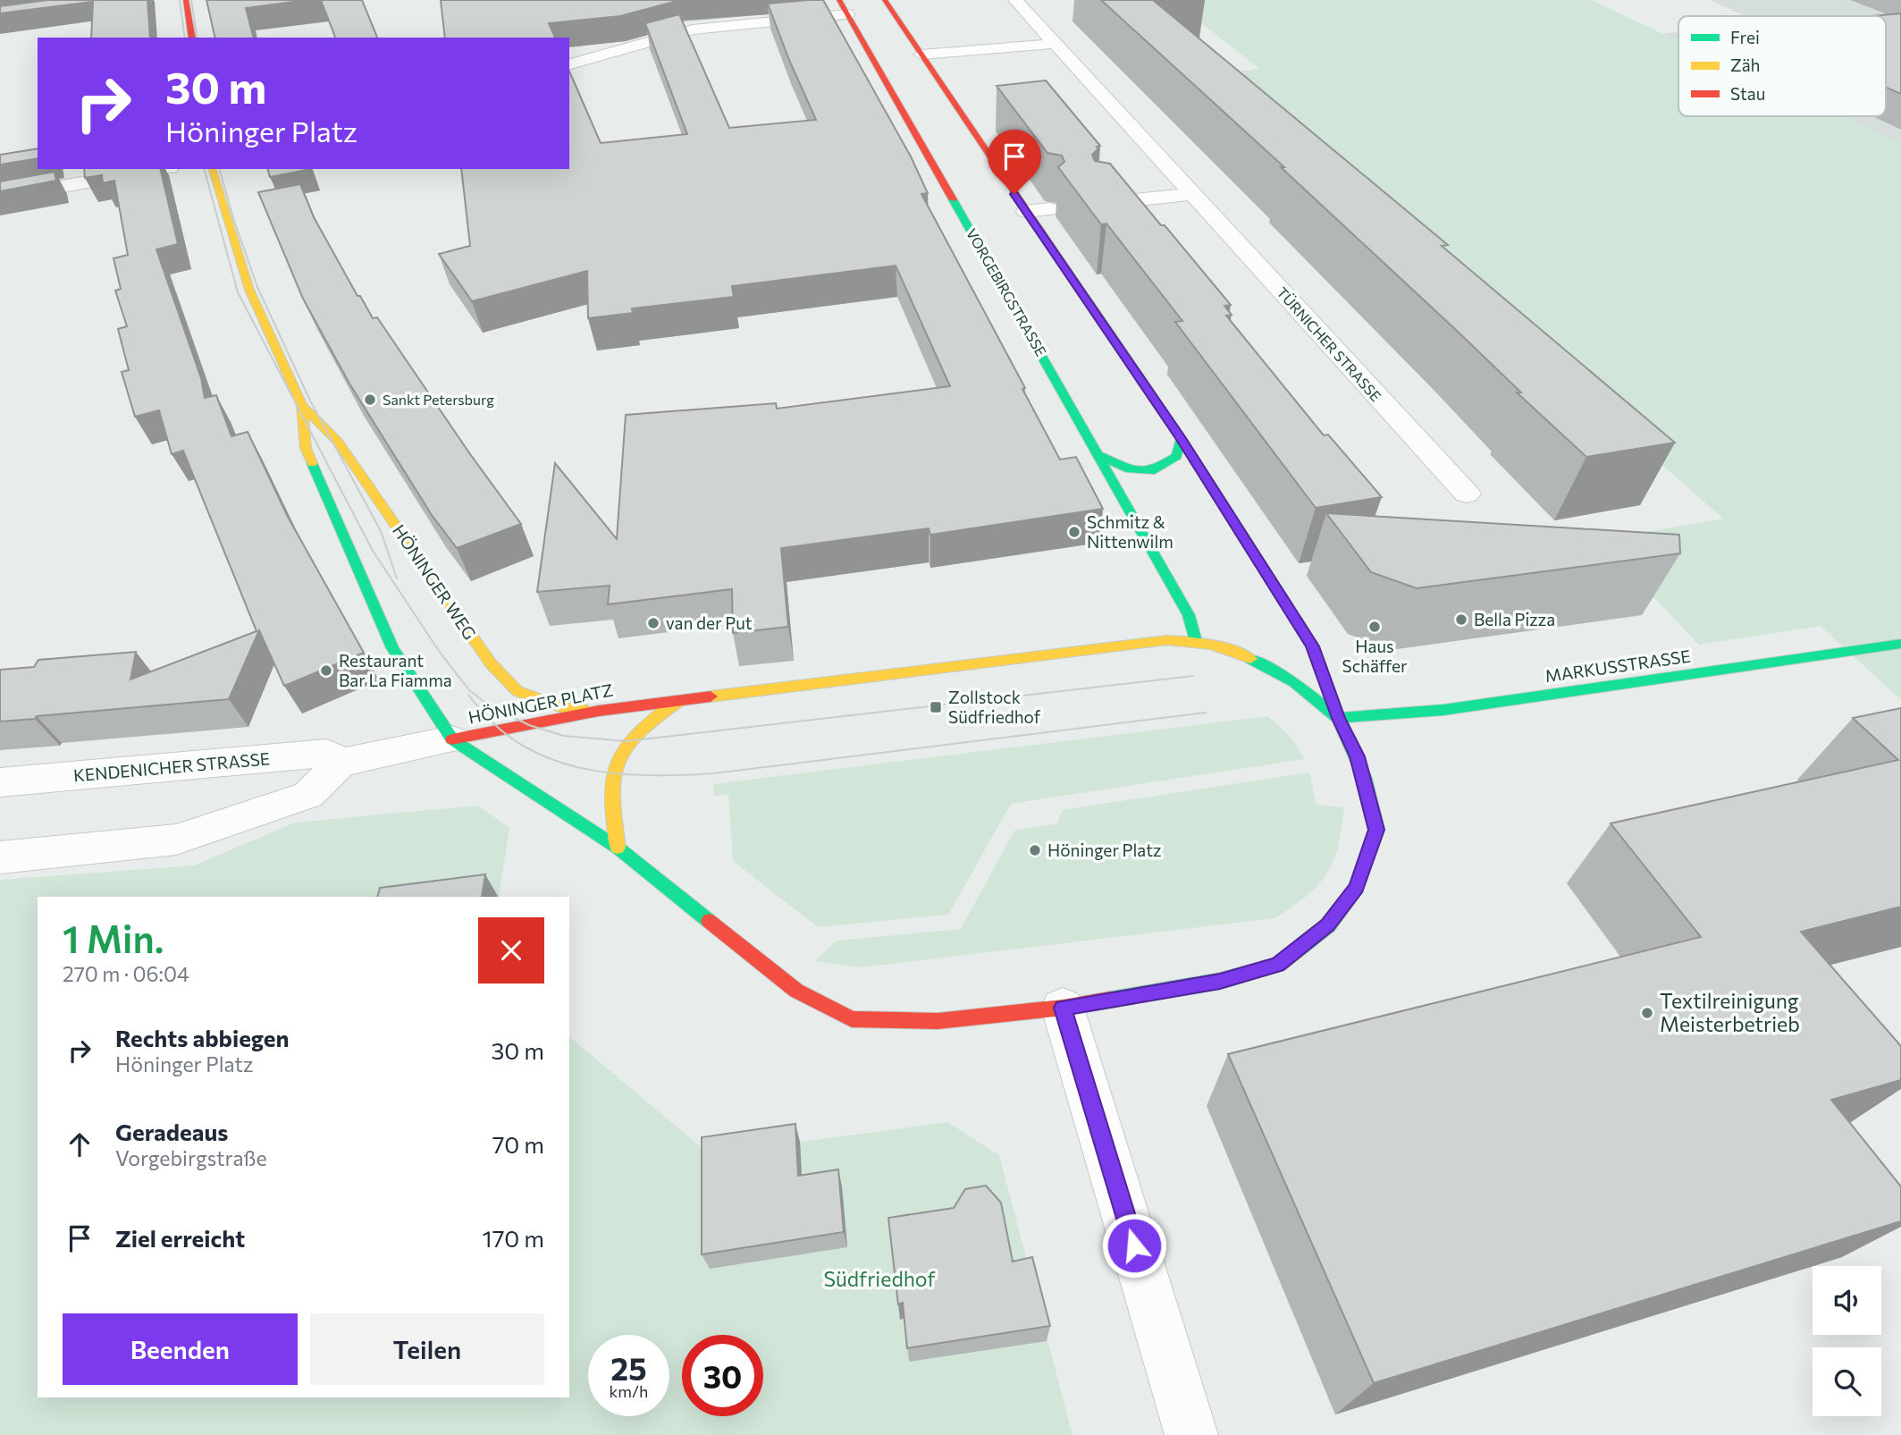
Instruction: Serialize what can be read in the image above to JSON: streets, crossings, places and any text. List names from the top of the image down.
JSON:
{
  "streets": {
    "street": [
      "VORGEBIRGSTRASSE",
      "TÜRNICHER STRASSE",
      "HÖNINGER WEG",
      "MARKUSSTRASSE",
      "HÖNINGER PLATZ",
      "KENDENICHER STRASSE"
    ]
  },
  "crossings": [
    ["VORGEBIRGSTRASSE", "HÖNINGER PLATZ"],
    ["HÖNINGER WEG", "HÖNINGER PLATZ"],
    ["HÖNINGER WEG", "KENDENICHER STRASSE"],
    ["MARKUSSTRASSE", "HÖNINGER PLATZ"],
    ["HÖNINGER PLATZ", "KENDENICHER STRASSE"]
  ],
  "parks": ["Südfriedhof"],
  "places": {
    "other": [
      "Sankt Petersburg",
      "Schmitz & Nittenwilm",
      "Bella Pizza",
      "van der Put",
      "Haus Schäffer",
      "Restaurant Bar La Fiamma",
      "Höninger Platz",
      "Textilreinigung Meisterbetrieb"
    ],
    "transit": ["Zollstock Südfriedhof"]
  },
  "legend": ["Frei", "Zäh", "Stau"],
  "page": {
    "turn": ["30 m", "Höninger Platz"],
    "heading": ["1 Min.", "270 m · 06:04"],
    "list": [
      {
        "name": "Rechts abbiegen",
        "note": "Höninger Platz",
        "value": "30 m"
      },
      {
        "name": "Geradeaus",
        "note": "Vorgebirgstraße",
        "value": "70 m"
      },
      {
        "name": "Ziel erreicht",
        "value": "170 m"
      }
    ],
    "buttons": ["Beenden", "Teilen"],
    "speed": "25 km/h",
    "limit": "30"
  }
}
